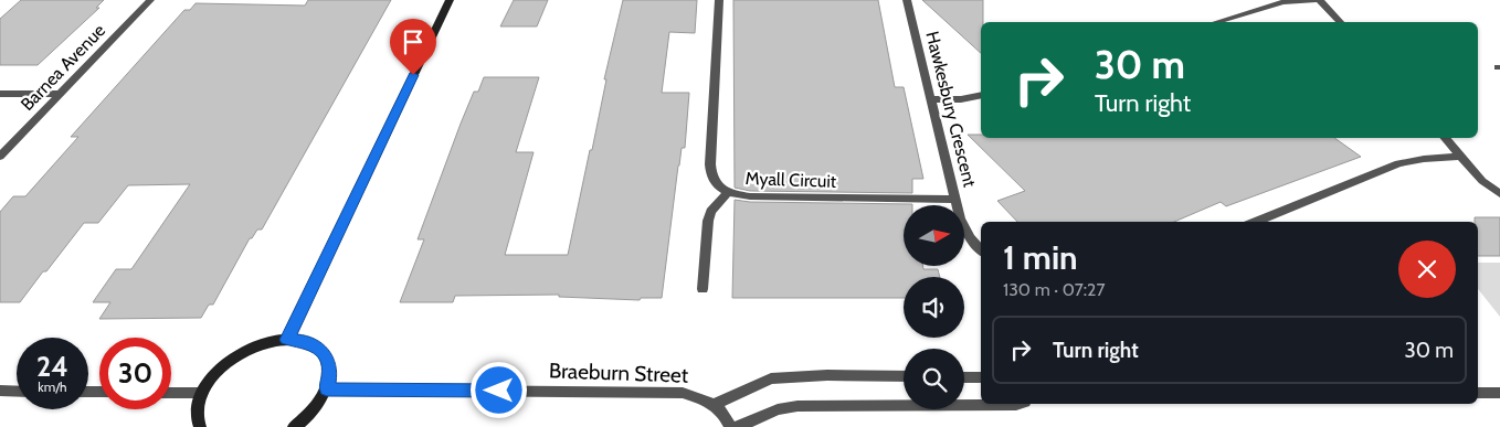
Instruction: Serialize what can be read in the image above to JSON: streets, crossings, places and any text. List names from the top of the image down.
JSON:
{
  "streets": {
    "street": [
      "Barnea Avenue",
      "Hawkesbury Crescent",
      "Myall Circuit",
      "Braeburn Street"
    ]
  },
  "crossings": [
    ["Hawkesbury Crescent", "Myall Circuit"]
  ],
  "north": "right",
  "page": {
    "turn": ["30 m", "Turn right"],
    "heading": ["1 min", "130 m · 07:27"],
    "list": [
      {
        "name": "Turn right",
        "value": "30 m"
      }
    ],
    "speed": "24 km/h",
    "limit": "30"
  }
}
